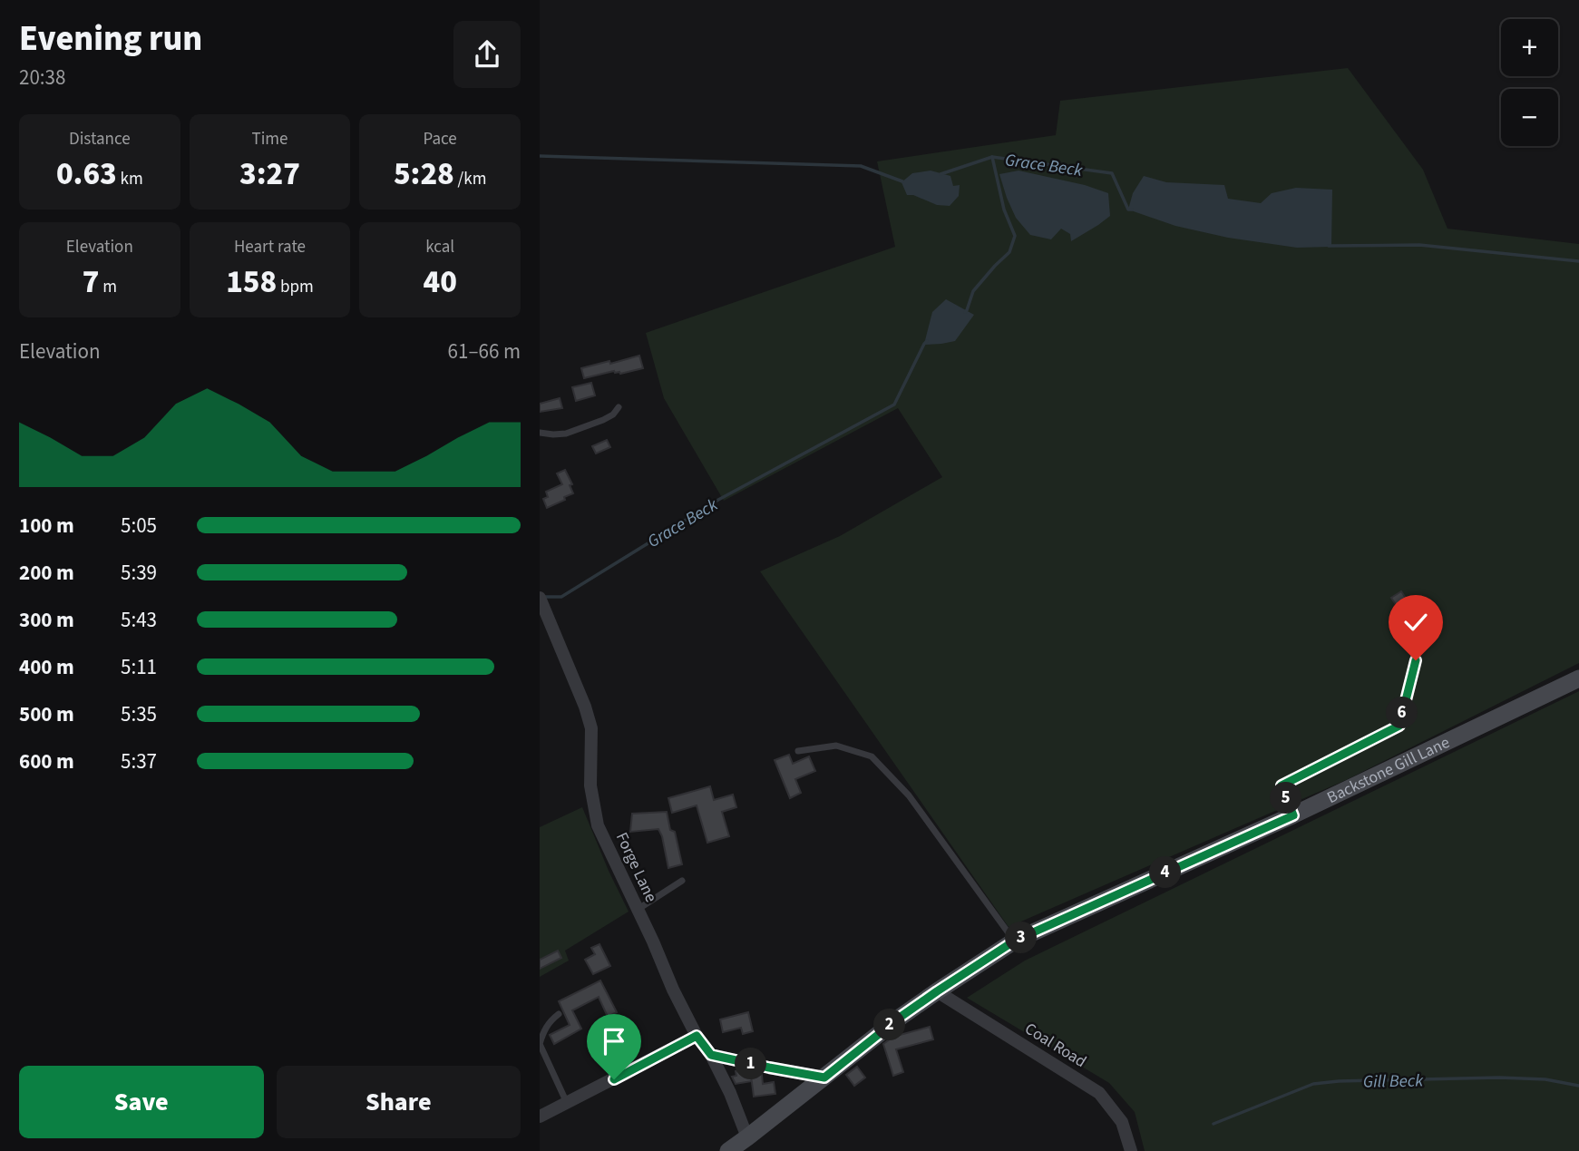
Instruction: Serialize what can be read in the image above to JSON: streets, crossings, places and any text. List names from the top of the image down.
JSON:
{
  "streets": {
    "street": ["Backstone Gill Lane", "Forge Lane", "Coal Road"]
  },
  "crossings": [
    ["Backstone Gill Lane", "Forge Lane"],
    ["Backstone Gill Lane", "Coal Road"]
  ],
  "water": ["Grace Beck", "Gill Beck"],
  "page": {
    "heading": ["Evening run", "20:38"],
    "map_buttons": ["+", "−"],
    "stats": [
      ["Distance", "0.63 km"],
      ["Time", "3:27"],
      ["Pace", "5:28 /km"],
      ["Elevation", "7 m"],
      ["Heart rate", "158 bpm"],
      ["kcal", "40"]
    ],
    "chart": ["Elevation", "61–66 m"],
    "list": [
      {
        "name": "100 m",
        "note": "5:05"
      },
      {
        "name": "200 m",
        "note": "5:39"
      },
      {
        "name": "300 m",
        "note": "5:43"
      },
      {
        "name": "400 m",
        "note": "5:11"
      },
      {
        "name": "500 m",
        "note": "5:35"
      },
      {
        "name": "600 m",
        "note": "5:37"
      }
    ],
    "pins": [
      "6",
      "5",
      "4",
      "3",
      "2",
      "1"
    ],
    "buttons": ["Save", "Share"]
  }
}
